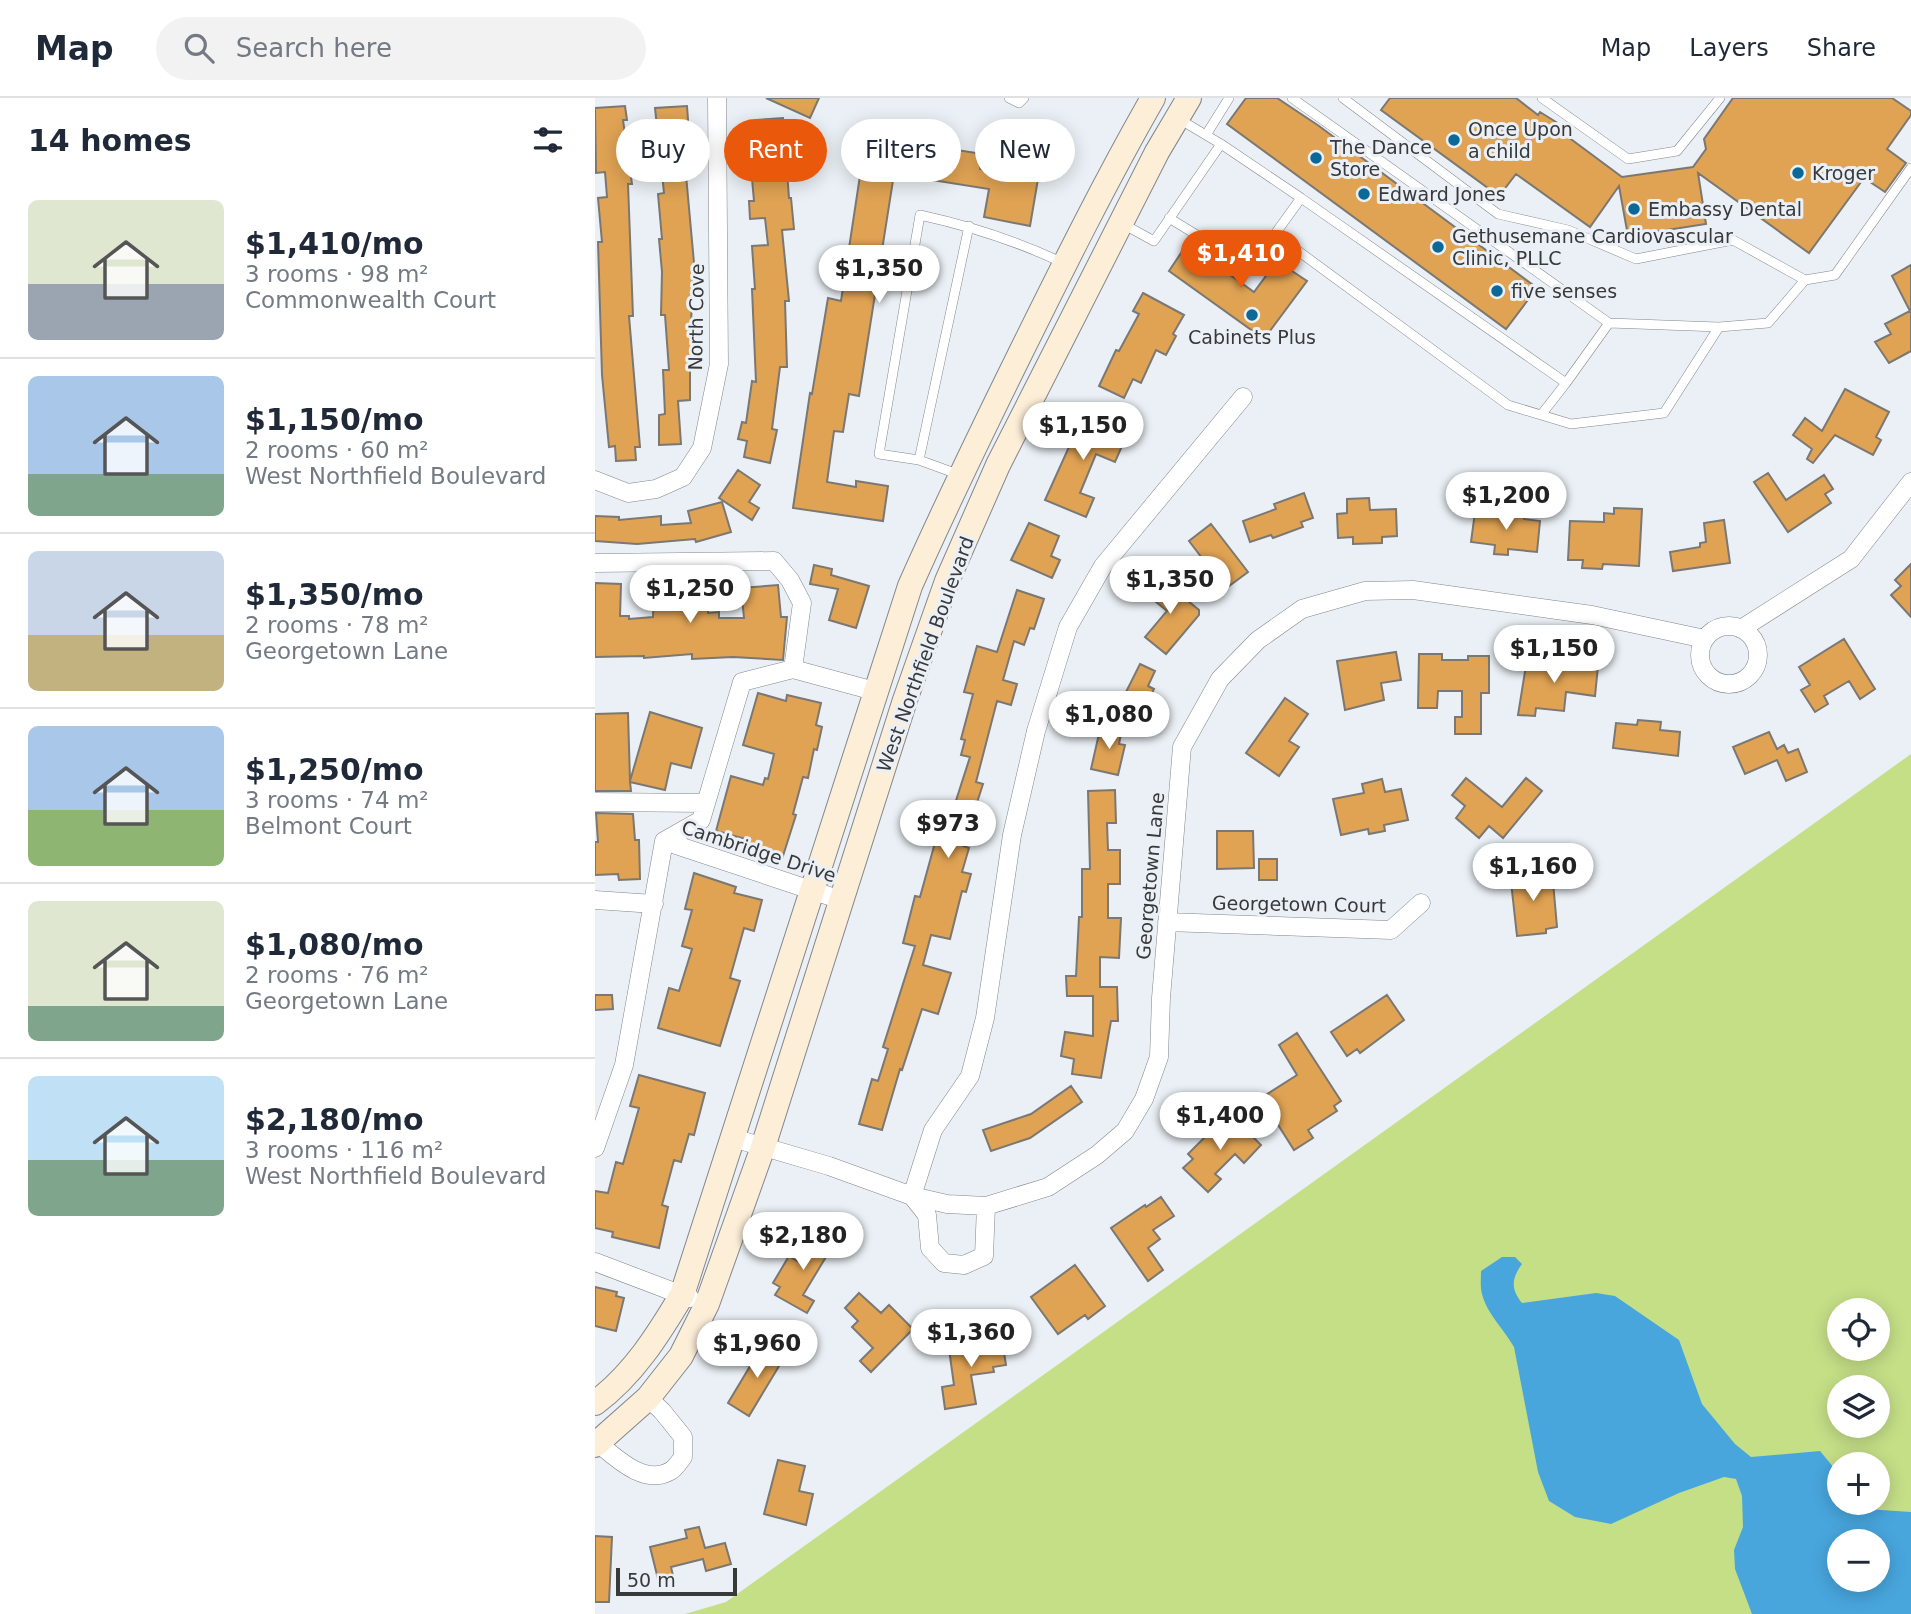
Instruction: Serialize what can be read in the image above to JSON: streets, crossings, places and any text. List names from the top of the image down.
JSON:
{
  "streets": {
    "main road": ["West Northfield Boulevard"],
    "street": [
      "North Cove",
      "Cambridge Drive",
      "Georgetown Lane",
      "Georgetown Court"
    ]
  },
  "crossings": [
    ["West Northfield Boulevard", "Cambridge Drive"],
    ["West Northfield Boulevard", "Georgetown Lane"],
    ["Georgetown Lane", "Georgetown Court"]
  ],
  "places": [
    "Once Upon a child",
    "The Dance Store",
    "Kroger",
    "Edward Jones",
    "Embassy Dental",
    "Gethusemane Cardiovascular Clinic, PLLC",
    "five senses",
    "Cabinets Plus"
  ],
  "scale_bar": "50 m",
  "page": {
    "header": "Map",
    "search": "Search here",
    "nav": ["Map", "Layers", "Share"],
    "heading": "14 homes",
    "chip": [
      "Buy",
      "Rent",
      "Filters",
      "New"
    ],
    "list": [
      {
        "name": "$1,410/mo",
        "note": "3 rooms · 98 m² · Commonwealth Court"
      },
      {
        "name": "$1,150/mo",
        "note": "2 rooms · 60 m² · West Northfield Boulevard"
      },
      {
        "name": "$1,350/mo",
        "note": "2 rooms · 78 m² · Georgetown Lane"
      },
      {
        "name": "$1,250/mo",
        "note": "3 rooms · 74 m² · Belmont Court"
      },
      {
        "name": "$1,080/mo",
        "note": "2 rooms · 76 m² · Georgetown Lane"
      },
      {
        "name": "$2,180/mo",
        "note": "3 rooms · 116 m² · West Northfield Boulevard"
      }
    ],
    "price": [
      "$1,410",
      "$1,350",
      "$1,150",
      "$1,200",
      "$1,350",
      "$1,250",
      "$1,150",
      "$1,080",
      "$973",
      "$1,160",
      "$1,400",
      "$2,180",
      "$1,360",
      "$1,960"
    ],
    "map_buttons": ["+", "−"],
    "scale": "50 m"
  }
}
